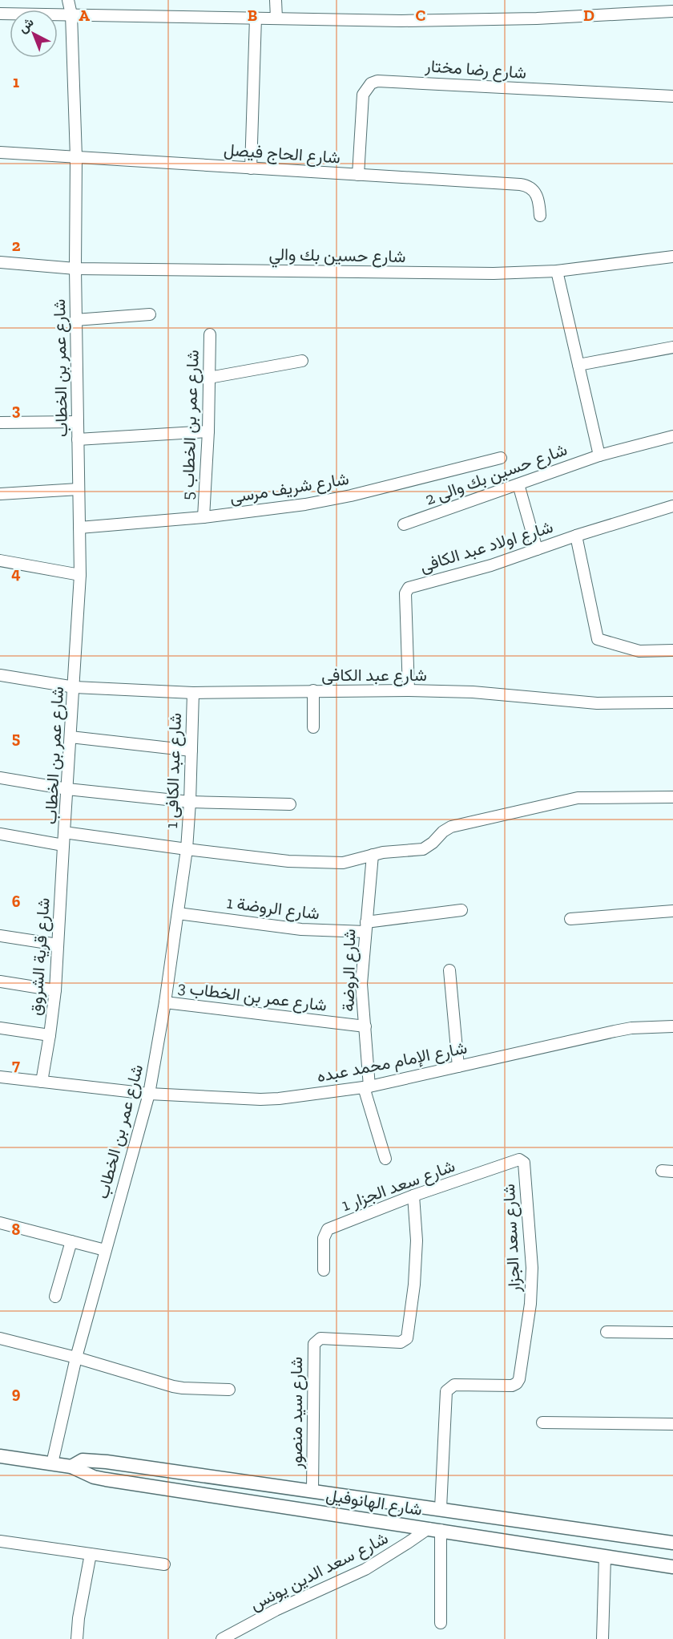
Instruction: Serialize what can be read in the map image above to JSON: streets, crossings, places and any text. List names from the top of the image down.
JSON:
{
  "streets": {
    "street": [
      "شارع رضا مختار",
      "شارع الحاج فيصل",
      "شارع حسين بك والي",
      "شارع عمر بن الخطاب",
      "شارع عمر بن الخطاب 5",
      "شارع حسين بك والى 2",
      "شارع شريف مرسى",
      "شارع اولاد عبد الكافى",
      "شارع عبد الكافى",
      "شارع عبد الكافى 1",
      "شارع الروضة 1",
      "شارع قرية الشروق",
      "شارع الروضة",
      "شارع عمر بن الخطاب 3",
      "شارع الإمام محمد عبده",
      "شارع سعد الجزار 1",
      "شارع سعد الجزار",
      "شارع سيد منصور",
      "شارع الهانوفيل",
      "شارع سعد الدين يونس"
    ]
  },
  "crossings": [
    ["شارع رضا مختار", "شارع الحاج فيصل"],
    ["شارع الحاج فيصل", "شارع عمر بن الخطاب"],
    ["شارع حسين بك والي", "شارع عمر بن الخطاب"],
    ["شارع عمر بن الخطاب", "شارع شريف مرسى"],
    ["شارع عمر بن الخطاب", "شارع عبد الكافى"],
    ["شارع عمر بن الخطاب", "شارع عبد الكافى 1"],
    ["شارع عمر بن الخطاب", "شارع الروضة 1"],
    ["شارع عمر بن الخطاب", "شارع قرية الشروق"],
    ["شارع عمر بن الخطاب", "شارع عمر بن الخطاب 3"],
    ["شارع عمر بن الخطاب", "شارع الإمام محمد عبده"],
    ["شارع عمر بن الخطاب", "شارع الهانوفيل"],
    ["شارع عمر بن الخطاب 5", "شارع شريف مرسى"],
    ["شارع اولاد عبد الكافى", "شارع عبد الكافى"],
    ["شارع عبد الكافى", "شارع عبد الكافى 1"],
    ["شارع الروضة 1", "شارع الروضة"],
    ["شارع قرية الشروق", "شارع الإمام محمد عبده"],
    ["شارع الروضة", "شارع عمر بن الخطاب 3"],
    ["شارع الروضة", "شارع الإمام محمد عبده"],
    ["شارع سعد الجزار 1", "شارع سعد الجزار"],
    ["شارع سعد الجزار 1", "شارع سيد منصور"],
    ["شارع سعد الجزار", "شارع الهانوفيل"],
    ["شارع سيد منصور", "شارع الهانوفيل"],
    ["شارع الهانوفيل", "شارع سعد الدين يونس"]
  ],
  "north": "top left",
  "grid": {
    "columns": [
      "A",
      "B",
      "C",
      "D"
    ],
    "rows": [
      "1",
      "2",
      "3",
      "4",
      "5",
      "6",
      "7",
      "8",
      "9"
    ]
  }
}
